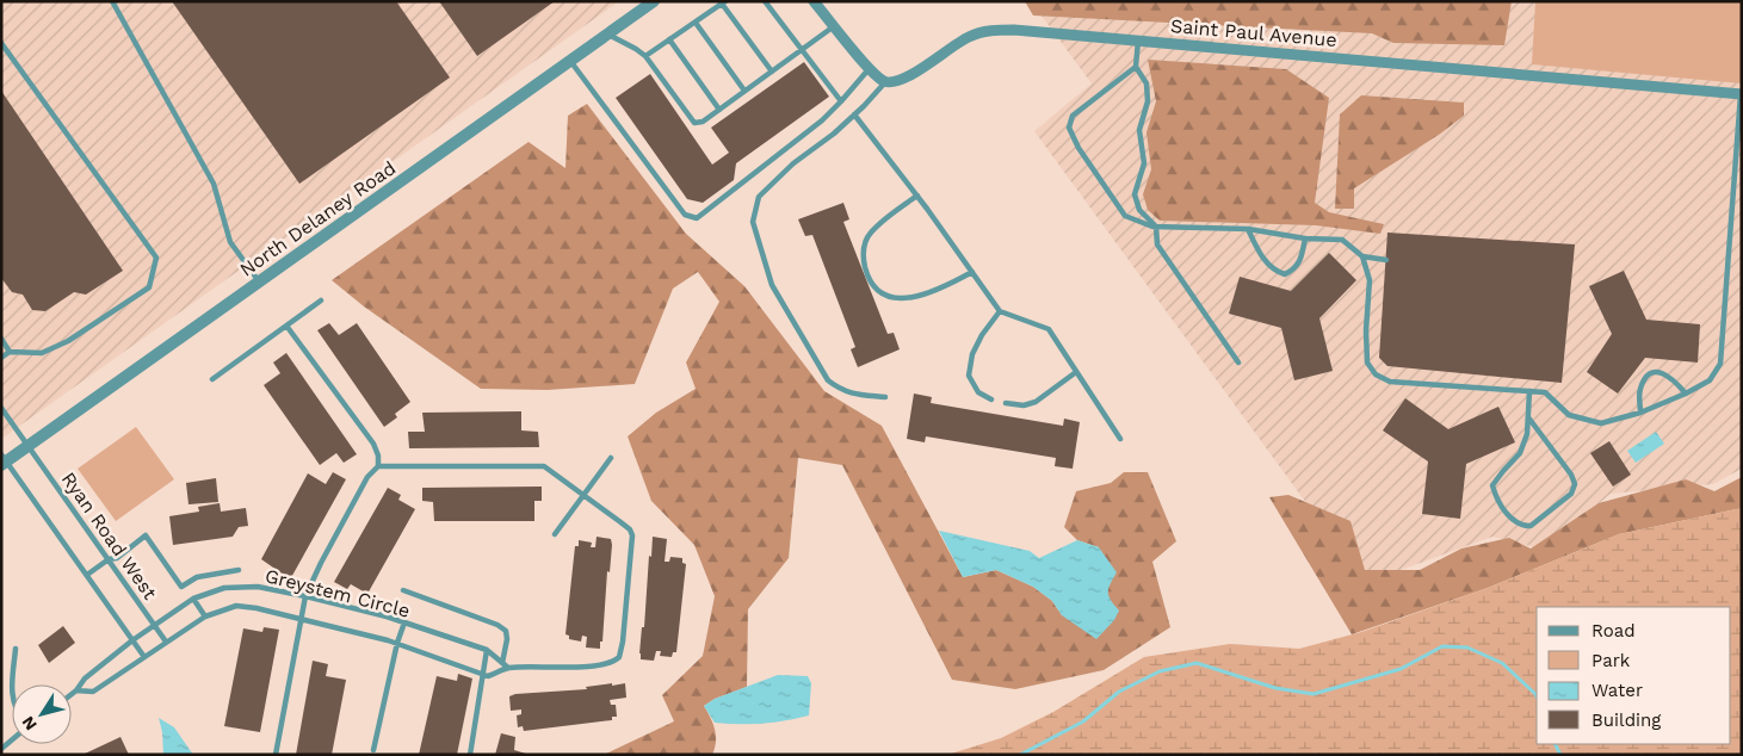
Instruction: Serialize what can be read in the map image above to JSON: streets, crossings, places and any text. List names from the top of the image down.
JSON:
{
  "streets": {
    "street": ["Saint Paul Avenue", "North Delaney Road"],
    "lane": ["Ryan Road West", "Greystem Circle"]
  },
  "crossings": [
    ["North Delaney Road", "Ryan Road West"],
    ["Ryan Road West", "Greystem Circle"]
  ],
  "legend": [
    "Road",
    "Park",
    "Water",
    "Building"
  ],
  "north": "bottom left"
}
